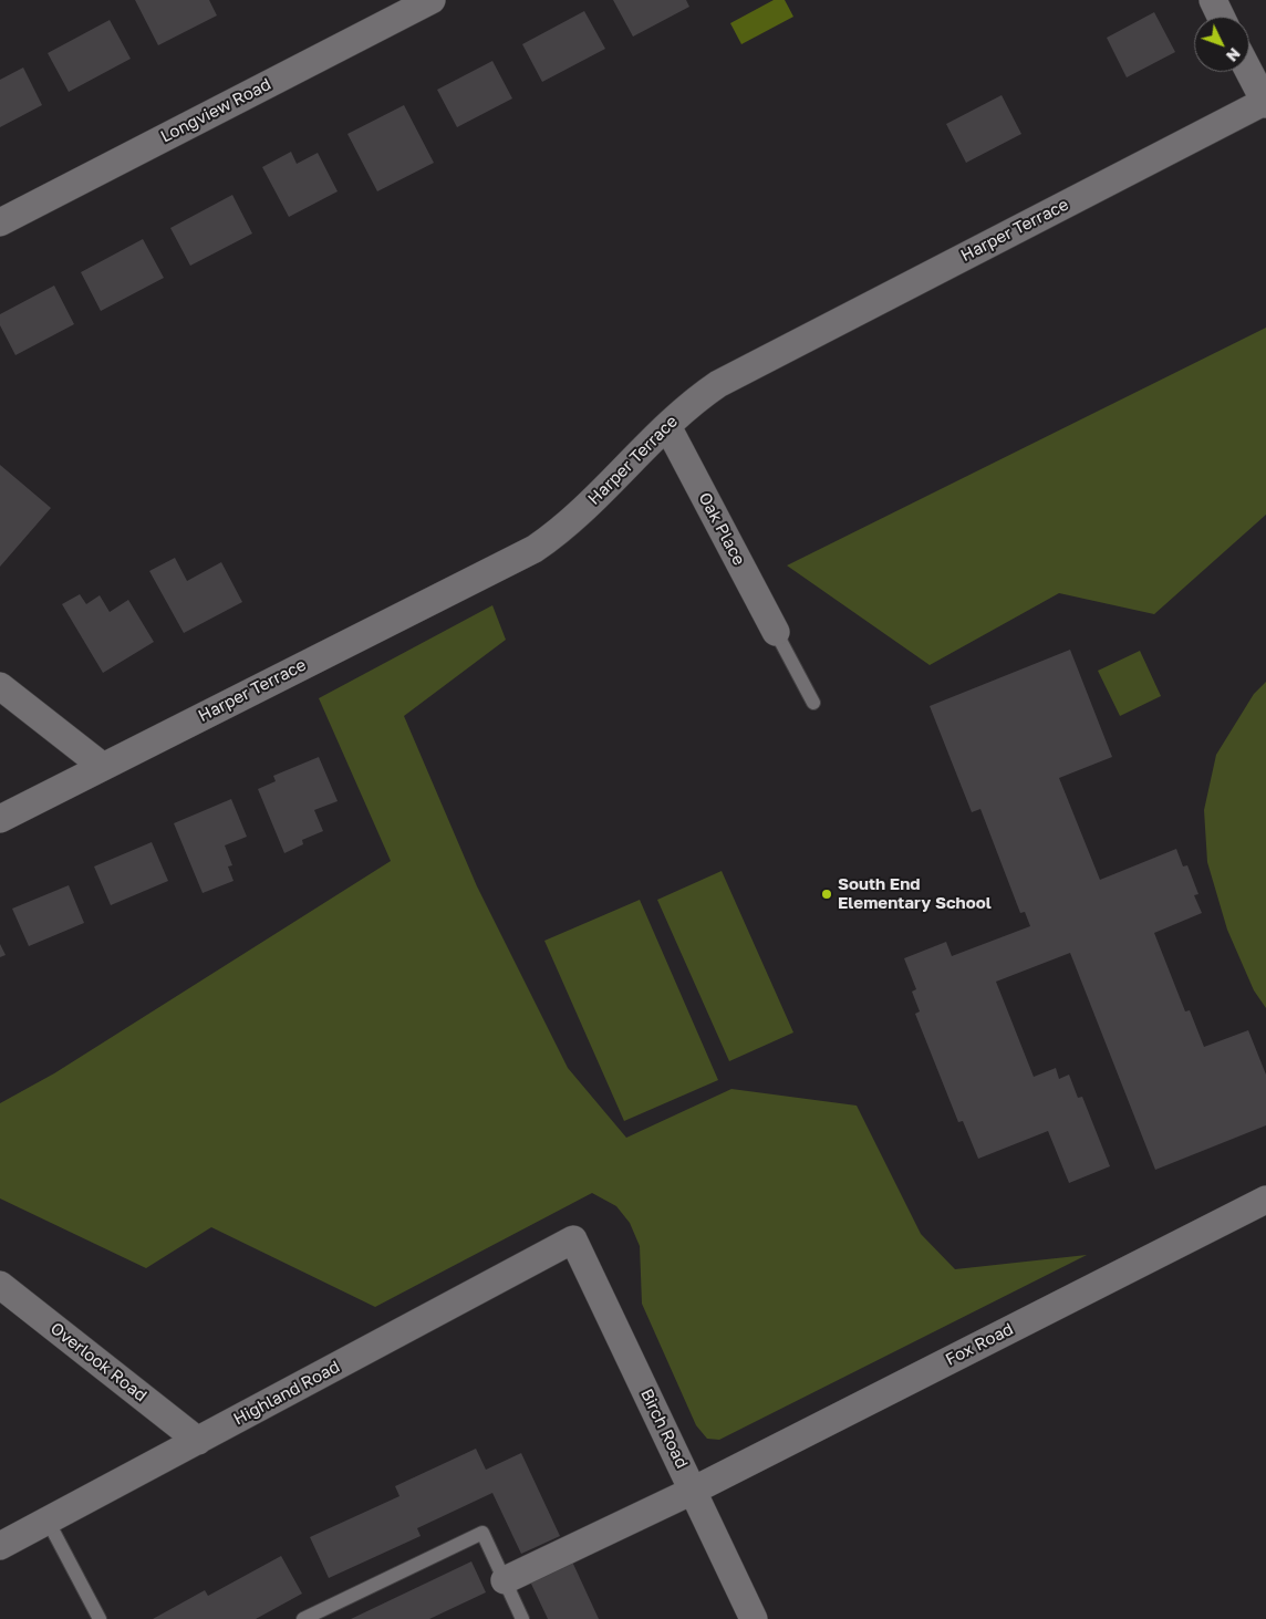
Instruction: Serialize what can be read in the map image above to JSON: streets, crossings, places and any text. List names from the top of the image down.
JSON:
{
  "streets": {
    "street": [
      "Longview Road",
      "Harper Terrace",
      "Oak Place",
      "Fox Road",
      "Overlook Road",
      "Highland Road",
      "Birch Road"
    ]
  },
  "crossings": [
    ["Harper Terrace", "Oak Place"],
    ["Fox Road", "Birch Road"],
    ["Overlook Road", "Highland Road"],
    ["Highland Road", "Birch Road"]
  ],
  "places": ["South End Elementary School"],
  "north": "bottom right"
}
